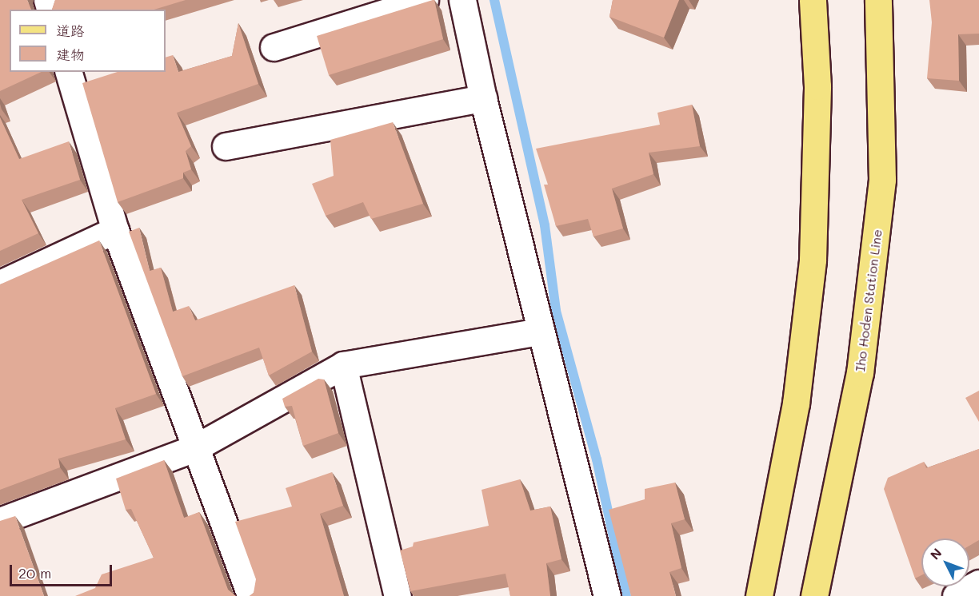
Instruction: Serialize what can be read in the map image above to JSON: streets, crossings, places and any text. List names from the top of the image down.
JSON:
{
  "streets": {
    "main road": ["Iho Hoden Station Line"]
  },
  "legend": ["道路", "建物"],
  "scale_bar": "20 m",
  "north": "top left"
}
